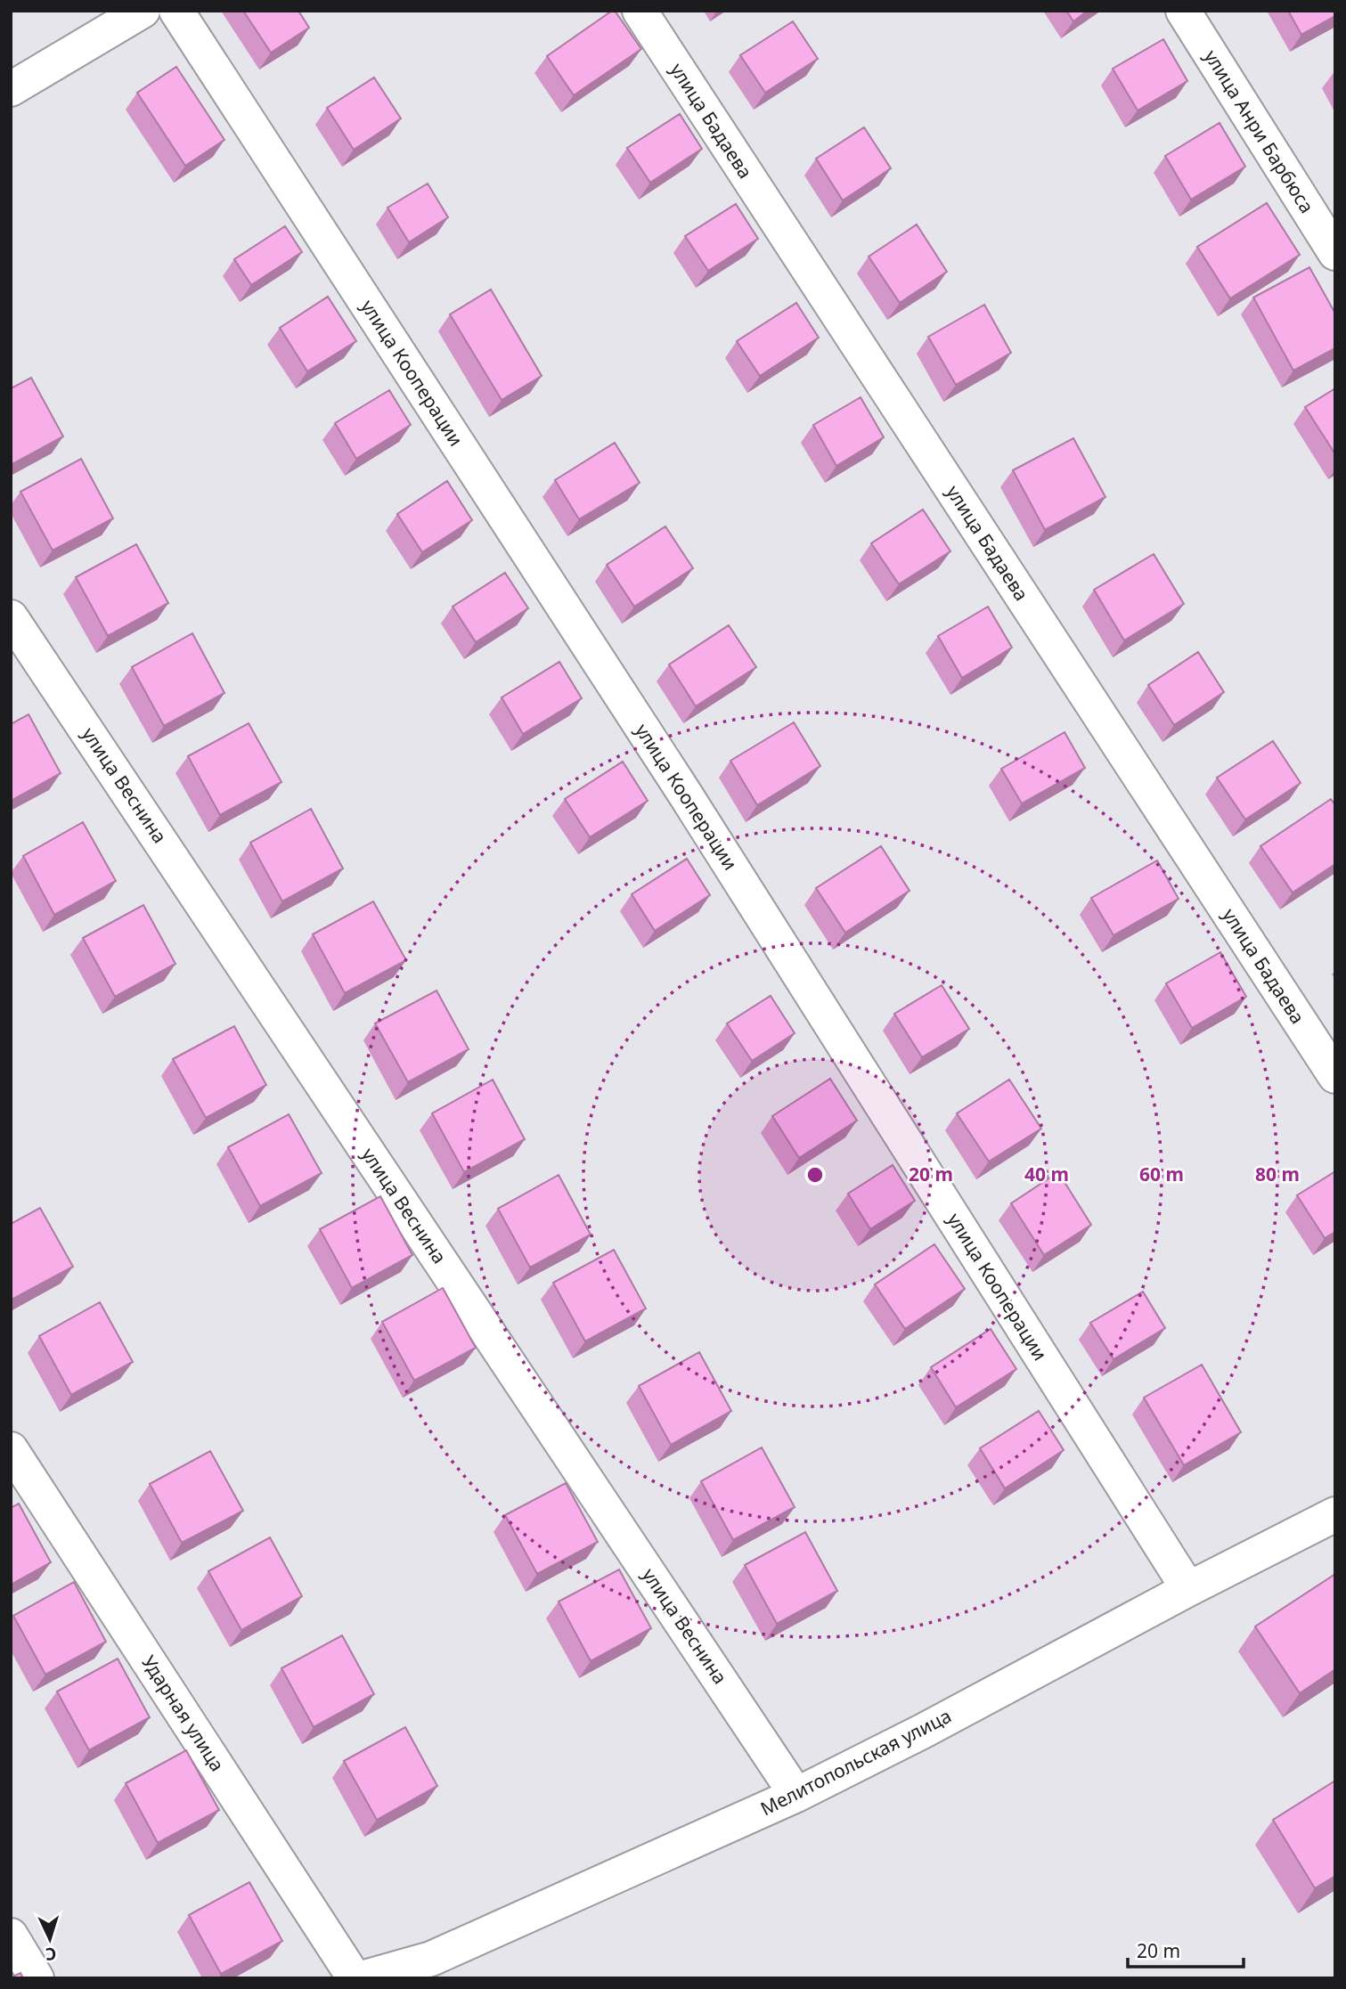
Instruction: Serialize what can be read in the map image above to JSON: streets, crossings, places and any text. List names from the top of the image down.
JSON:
{
  "streets": {
    "street": [
      "улица Бадаева",
      "улица Анри Барбюса",
      "улица Кооперации",
      "улица Веснина",
      "Ударная улица",
      "Мелитопольская улица"
    ]
  },
  "crossings": [
    ["улица Кооперации", "Мелитопольская улица"],
    ["улица Веснина", "Мелитопольская улица"]
  ],
  "scale_bar": "20 m",
  "north": "bottom",
  "rings": [
    "20 m",
    "40 m",
    "60 m",
    "80 m"
  ]
}
